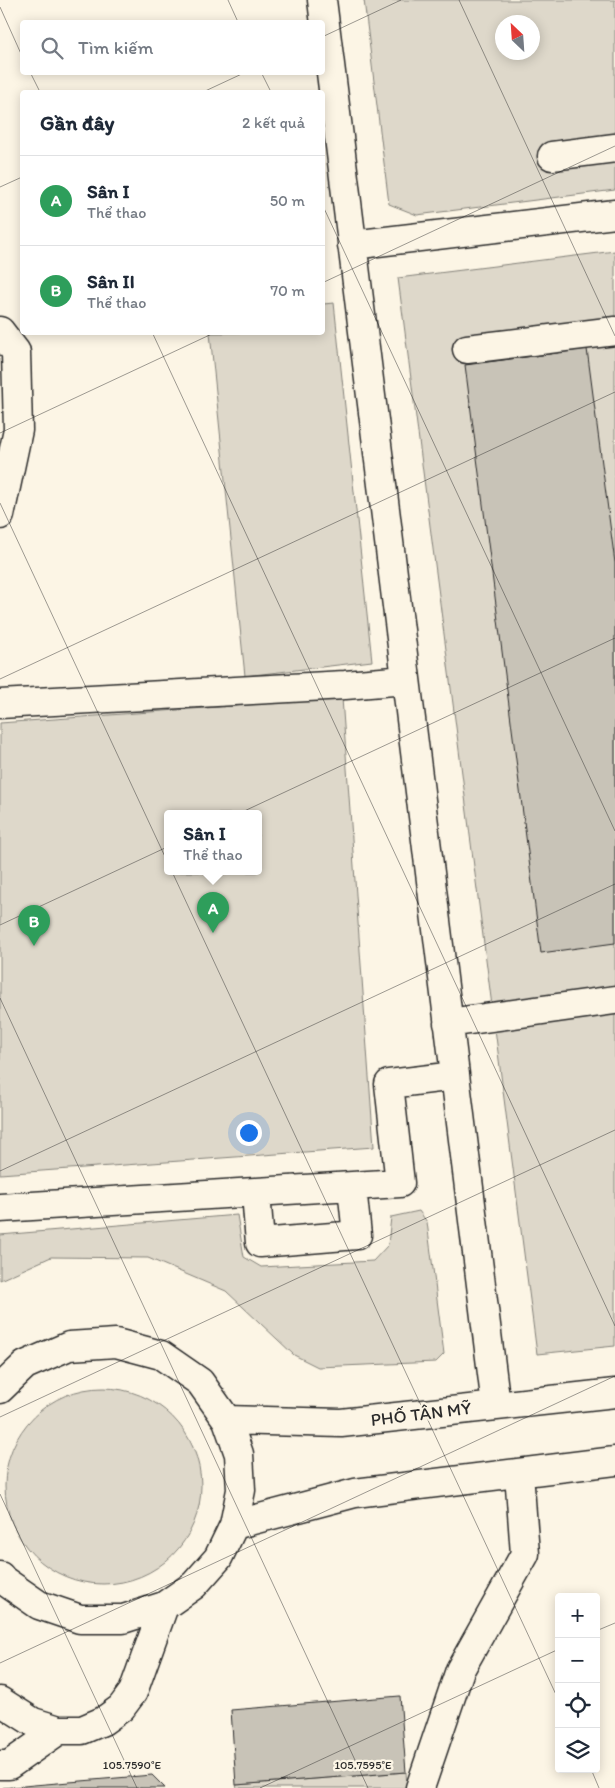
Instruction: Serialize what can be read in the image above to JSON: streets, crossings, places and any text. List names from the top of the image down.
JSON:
{
  "streets": {
    "street": ["PHỐ TÂN MỸ"]
  },
  "north": "top left",
  "page": {
    "search": "Tìm kiếm",
    "heading": ["Gần đây", "2 kết quả"],
    "list": [
      {
        "mark": "A",
        "name": "Sân I",
        "note": "Thể thao",
        "value": "50 m"
      },
      {
        "mark": "B",
        "name": "Sân II",
        "note": "Thể thao",
        "value": "70 m"
      }
    ],
    "popup": ["Sân I", "Thể thao"],
    "pins": ["A", "B"],
    "map_buttons": ["+", "−"]
  },
  "coordinates": ["105.7590°E", "105.7595°E"]
}
